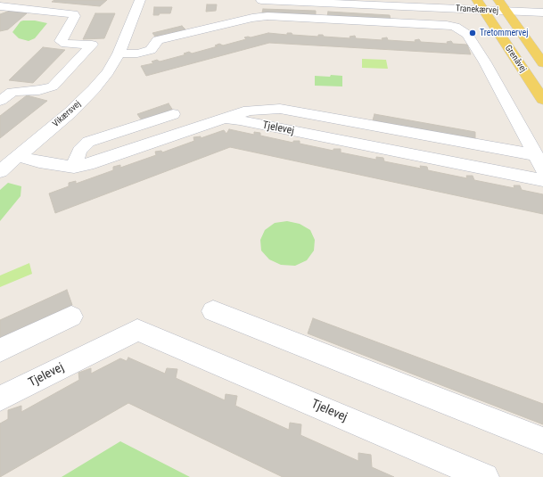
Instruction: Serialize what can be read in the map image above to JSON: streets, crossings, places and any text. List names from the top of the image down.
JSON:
{
  "streets": {
    "main road": ["Grenåvej"],
    "street": ["Tranekærvej", "Vikærsvej", "Tjelevej"]
  },
  "crossings": [
    ["Tranekærvej", "Grenåvej"],
    ["Vikærsvej", "Tjelevej"]
  ],
  "places": ["Tretommervej"]
}
